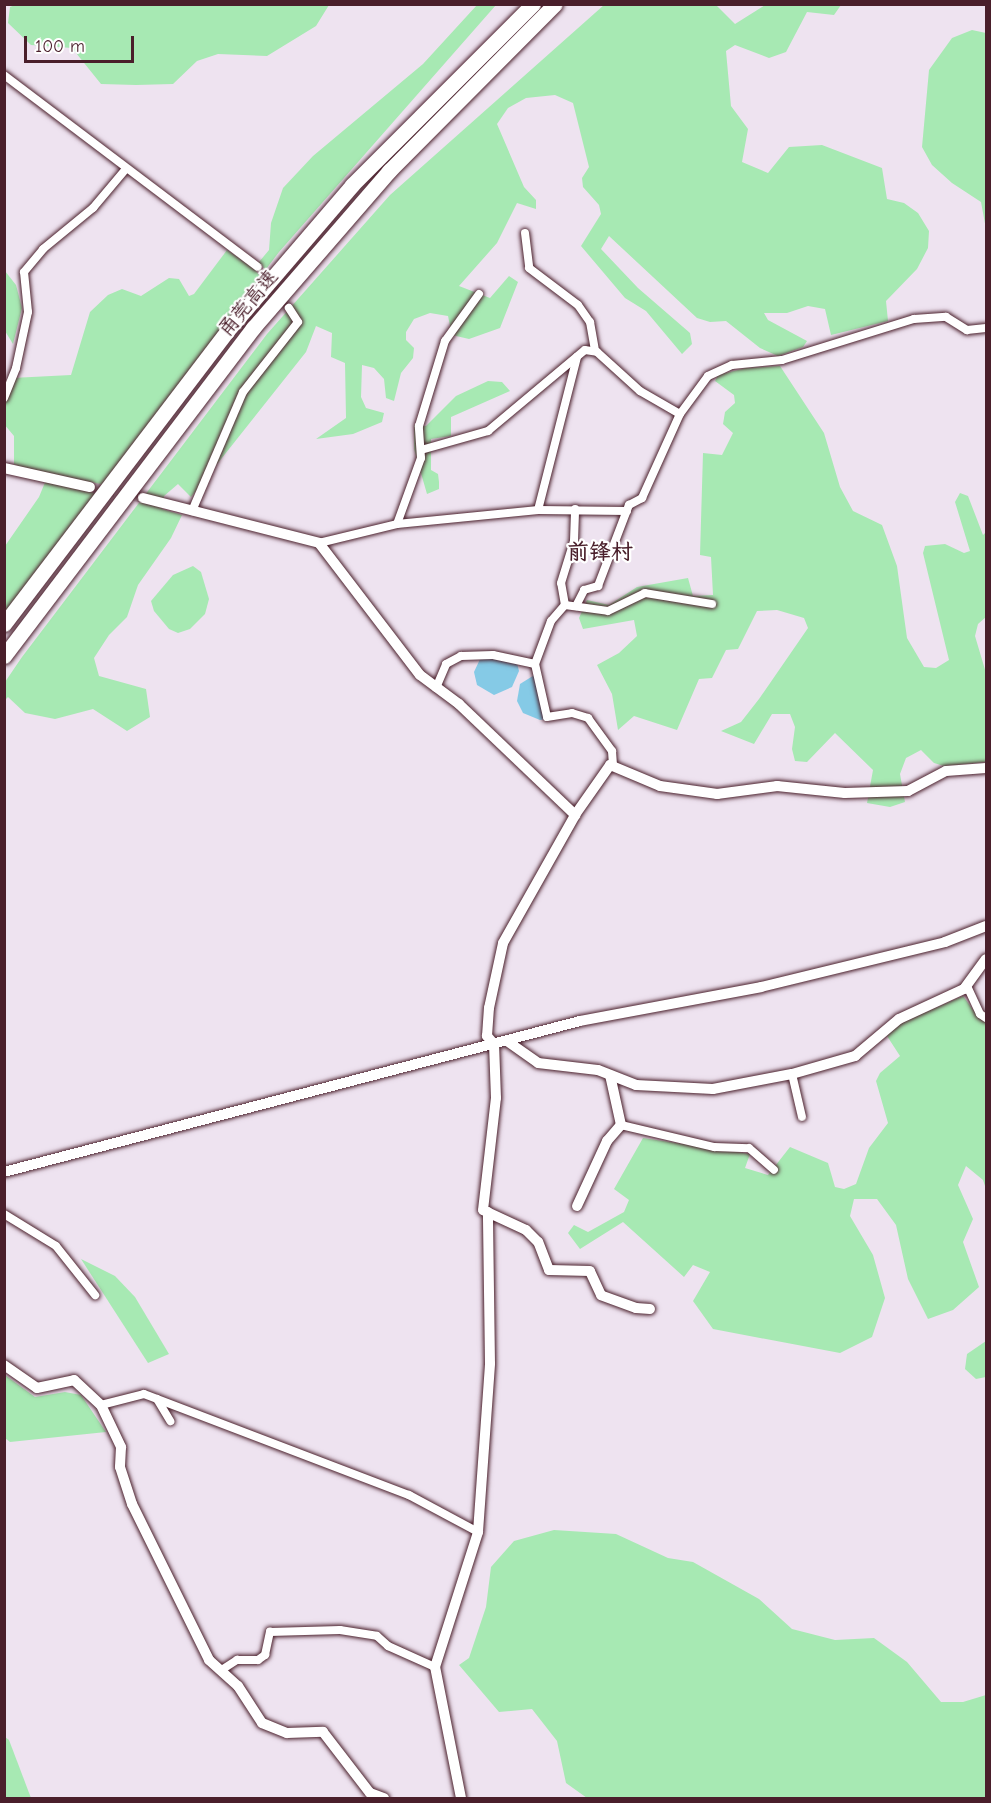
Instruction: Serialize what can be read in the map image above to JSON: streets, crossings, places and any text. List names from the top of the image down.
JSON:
{
  "streets": {
    "highway": ["甬莞高速"]
  },
  "districts": ["前锋村"],
  "scale_bar": "100 m"
}
